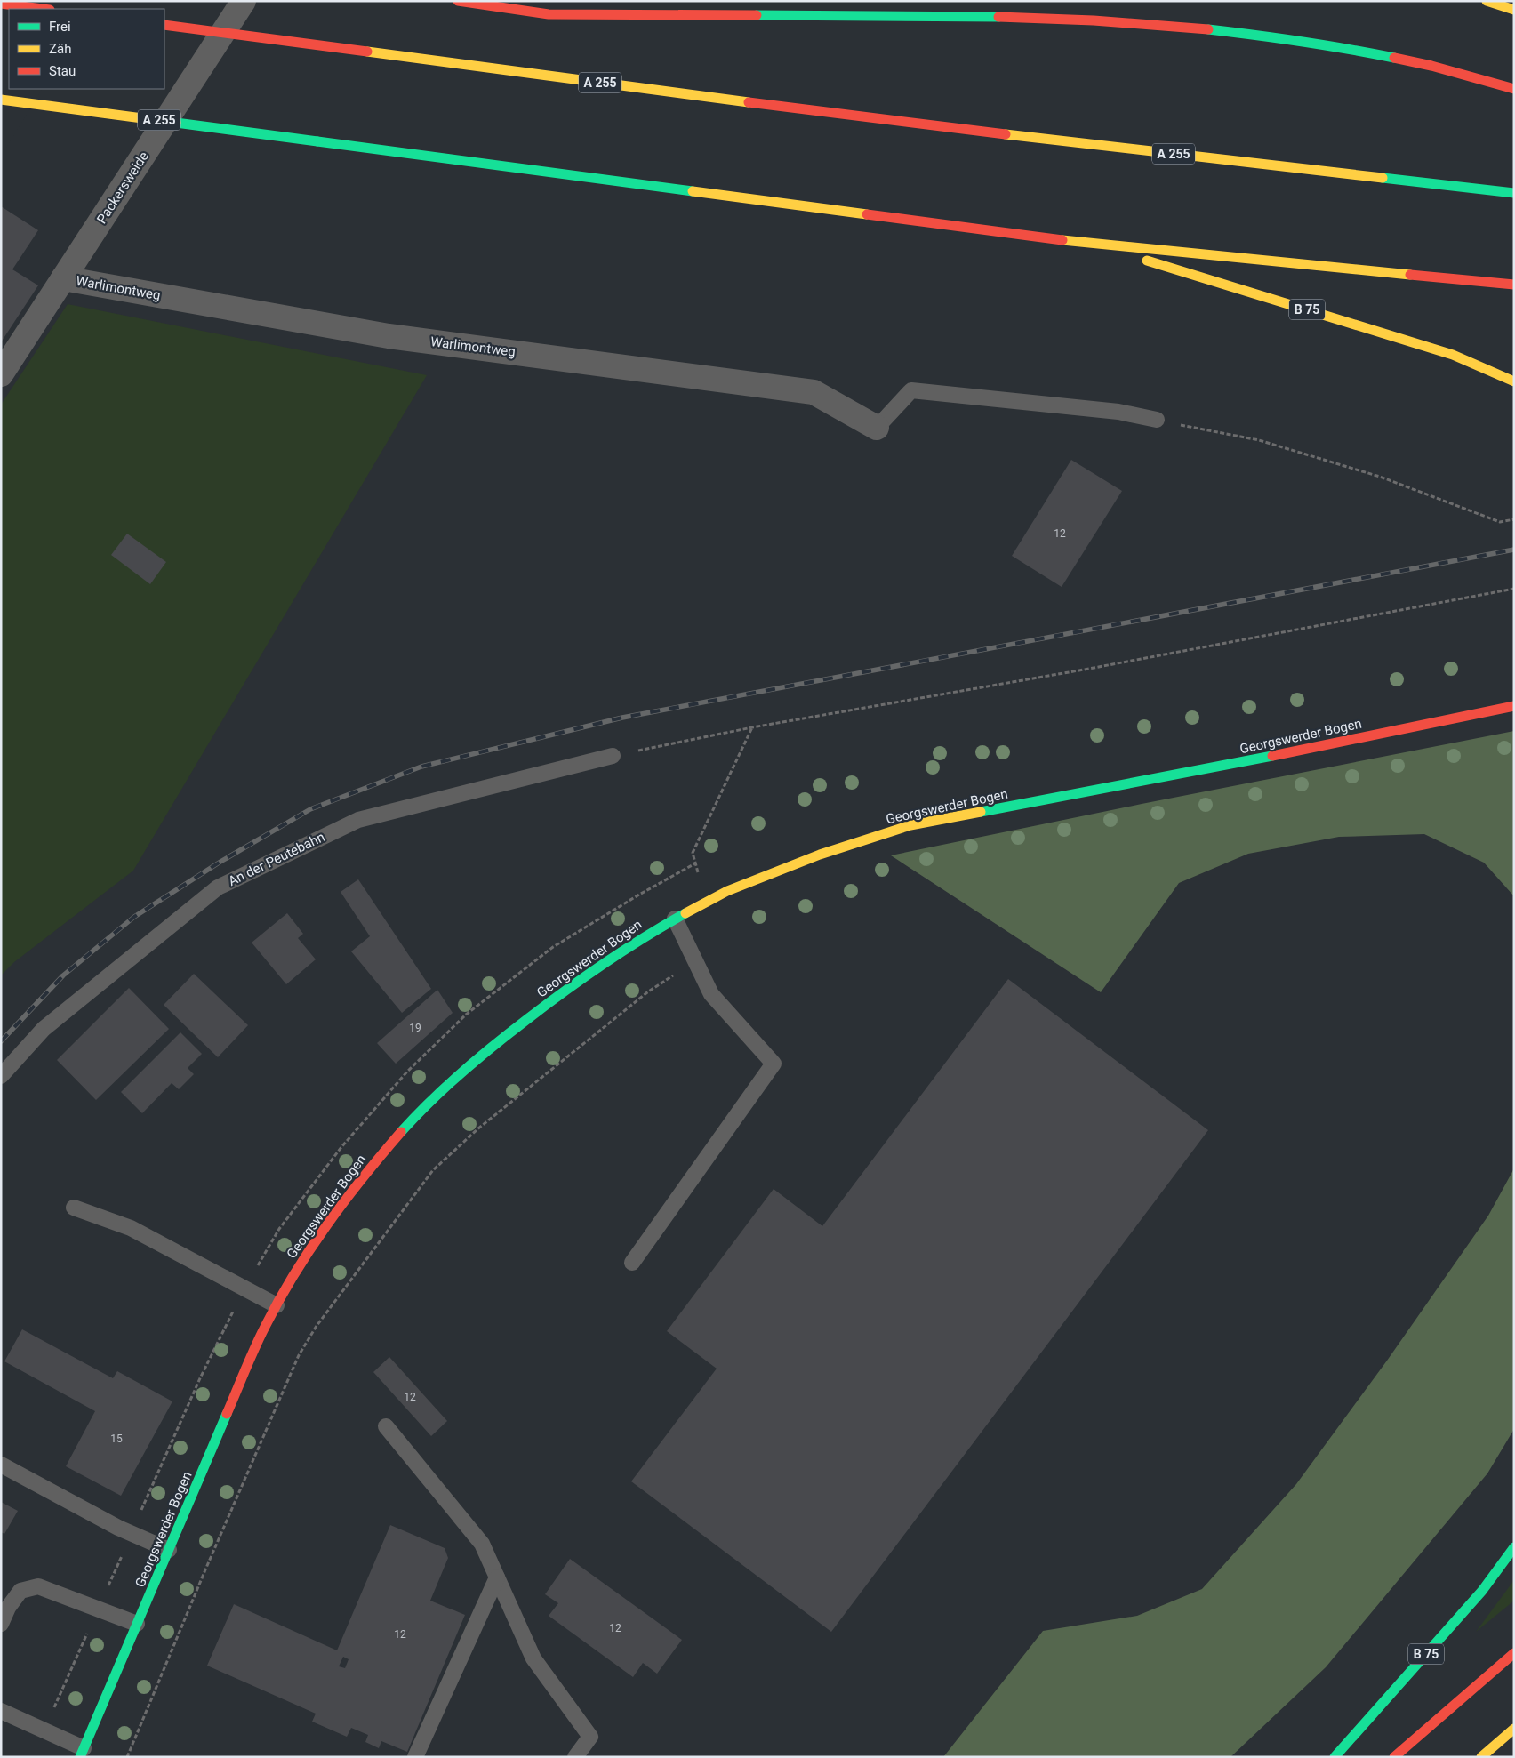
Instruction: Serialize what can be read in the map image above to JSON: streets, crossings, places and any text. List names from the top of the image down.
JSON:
{
  "streets": {
    "main road": ["A 255", "B 75", "Georgswerder Bogen"],
    "street": ["Packersweide", "Warlimontweg"],
    "lane": ["An der Peutebahn"]
  },
  "crossings": [
    ["A 255", "B 75"],
    ["Packersweide", "Warlimontweg"]
  ],
  "house_numbers": [
    "12",
    "19",
    "12",
    "15",
    "12",
    "12"
  ],
  "legend": ["Frei", "Zäh", "Stau"]
}
